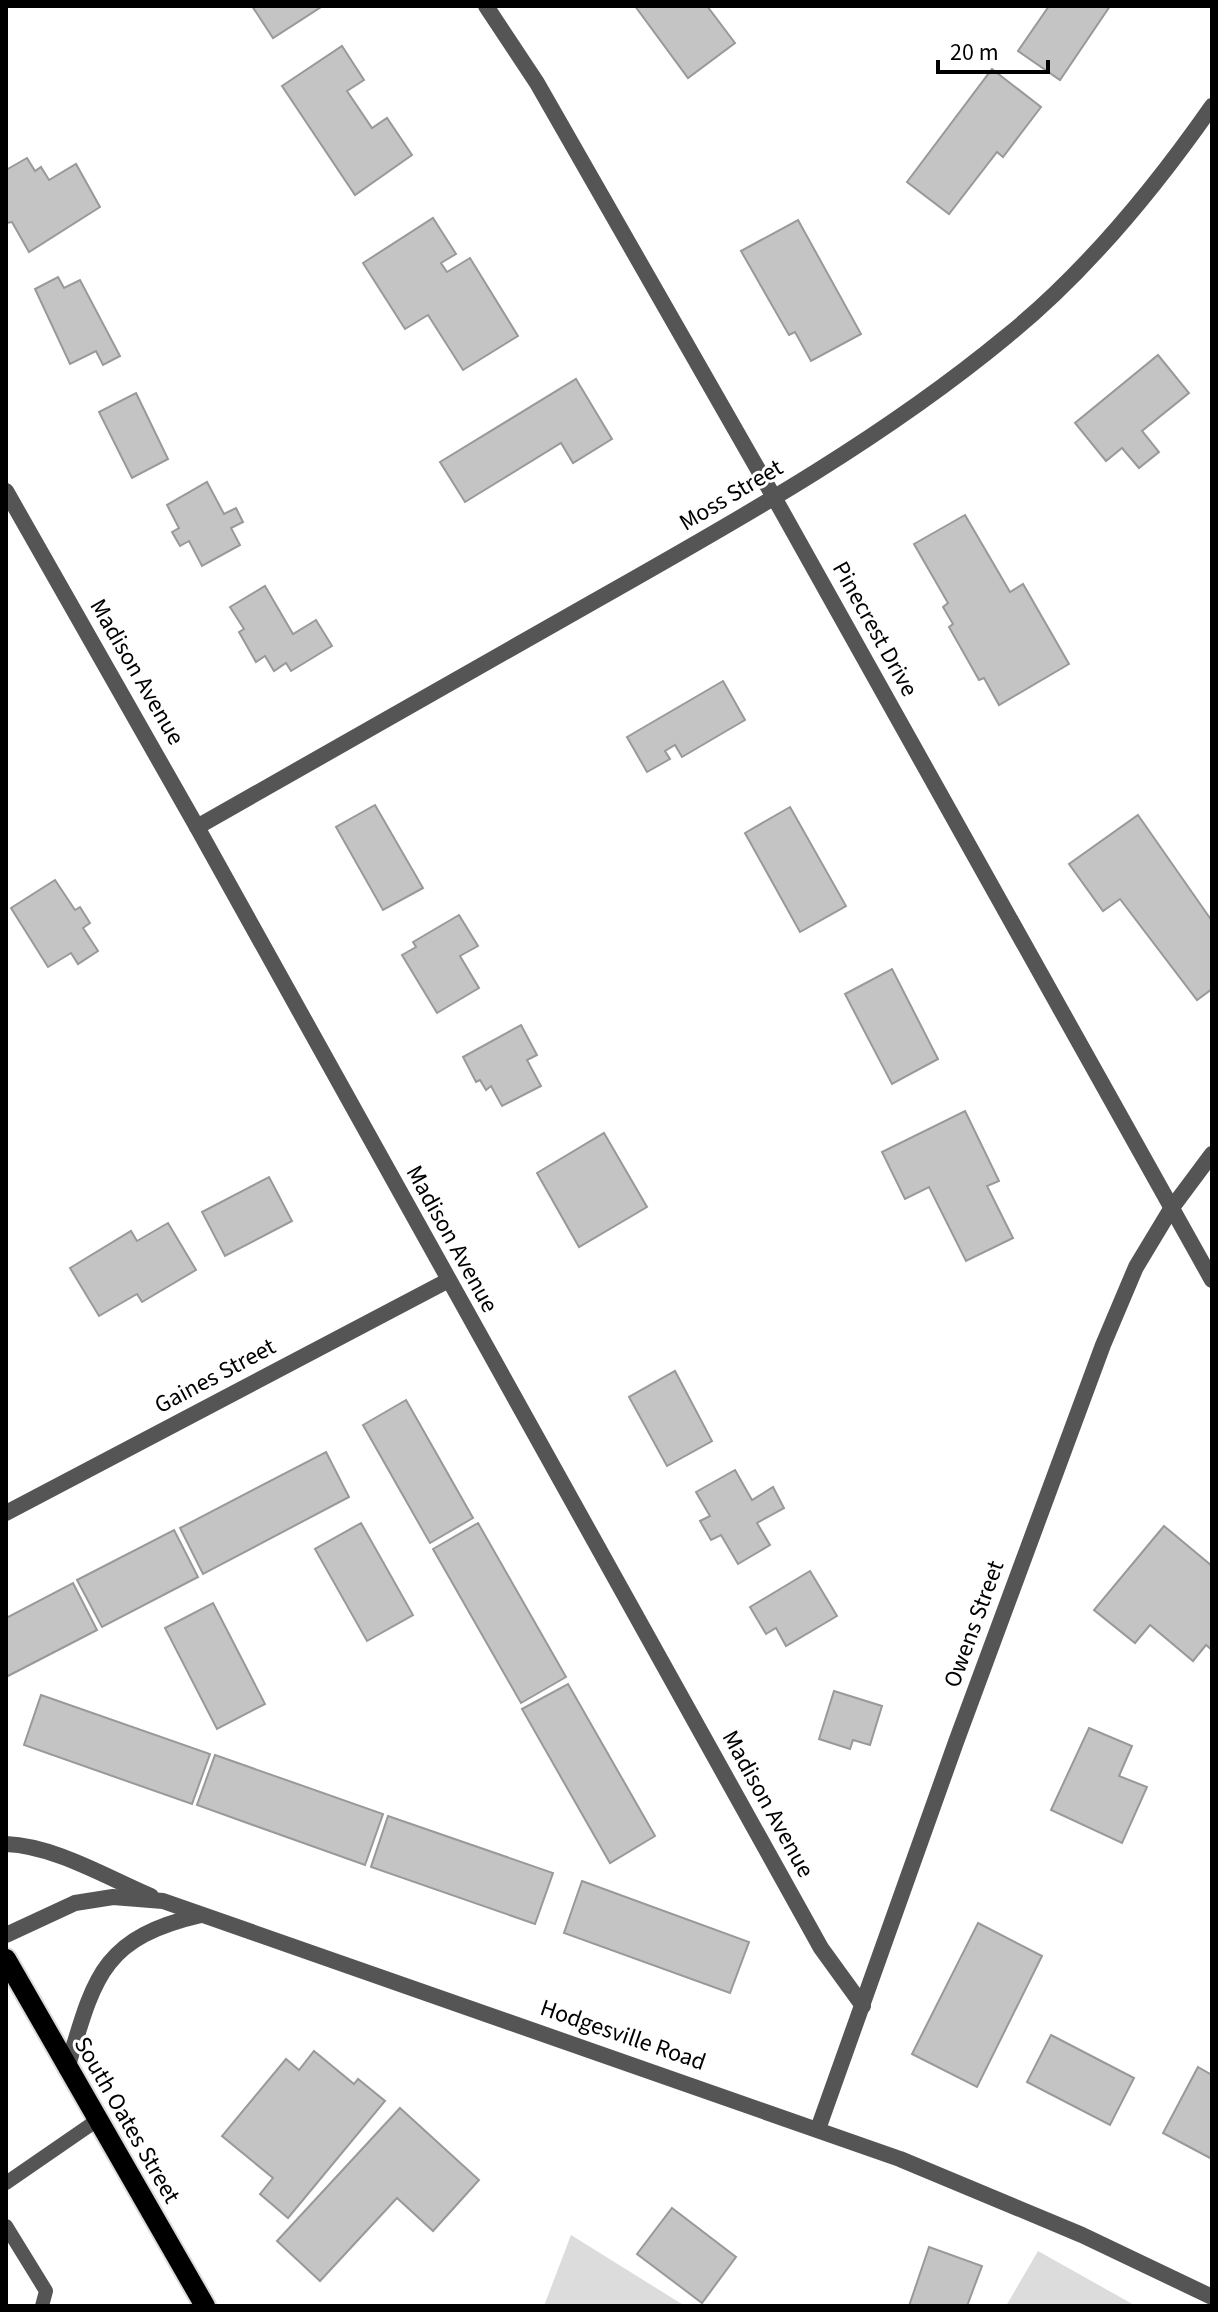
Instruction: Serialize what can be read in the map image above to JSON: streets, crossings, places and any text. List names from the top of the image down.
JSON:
{
  "streets": {
    "main road": ["South Oates Street"],
    "street": [
      "Moss Street",
      "Pinecrest Drive",
      "Madison Avenue",
      "Gaines Street",
      "Owens Street",
      "Hodgesville Road"
    ]
  },
  "crossings": [
    ["Moss Street", "Pinecrest Drive"],
    ["Moss Street", "Madison Avenue"],
    ["Pinecrest Drive", "Owens Street"],
    ["Madison Avenue", "Gaines Street"],
    ["Madison Avenue", "Owens Street"],
    ["Owens Street", "Hodgesville Road"]
  ],
  "scale_bar": "20 m"
}
